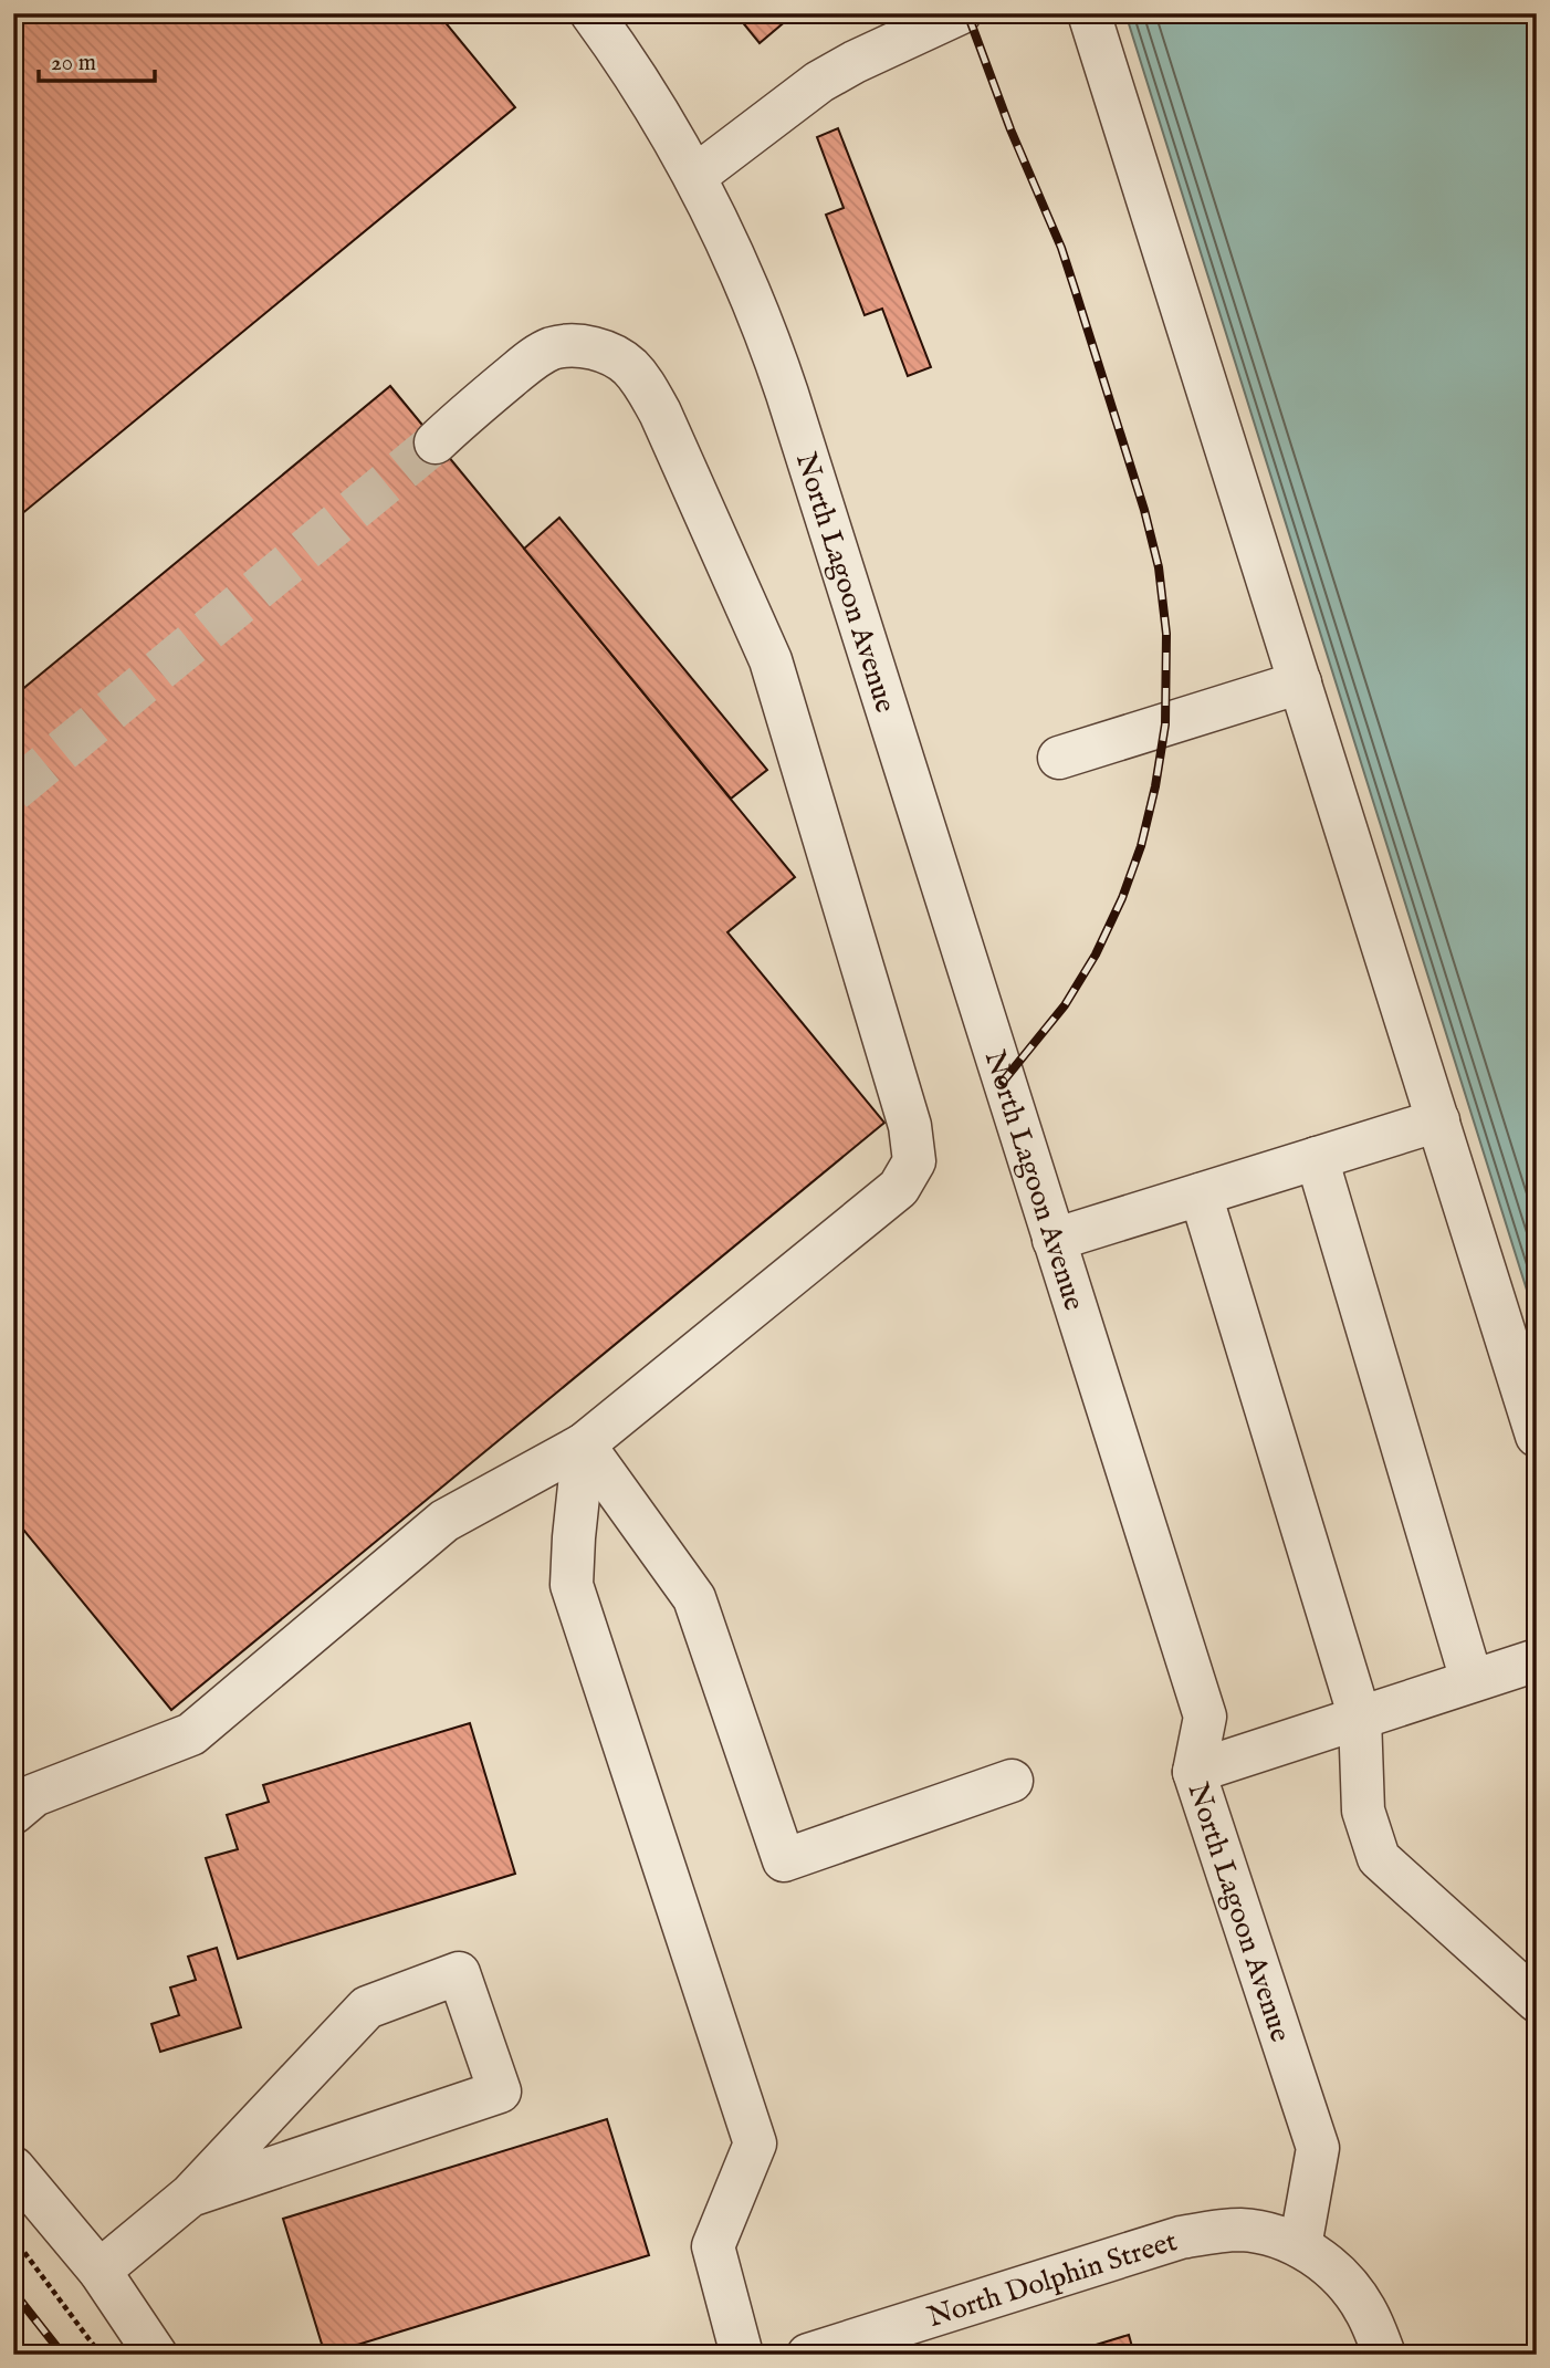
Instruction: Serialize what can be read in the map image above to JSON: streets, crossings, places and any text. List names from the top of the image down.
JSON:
{
  "streets": {
    "street": ["North Lagoon Avenue", "North Dolphin Street"]
  },
  "crossings": [
    ["North Lagoon Avenue", "North Dolphin Street"]
  ],
  "scale_bar": "20 m"
}
